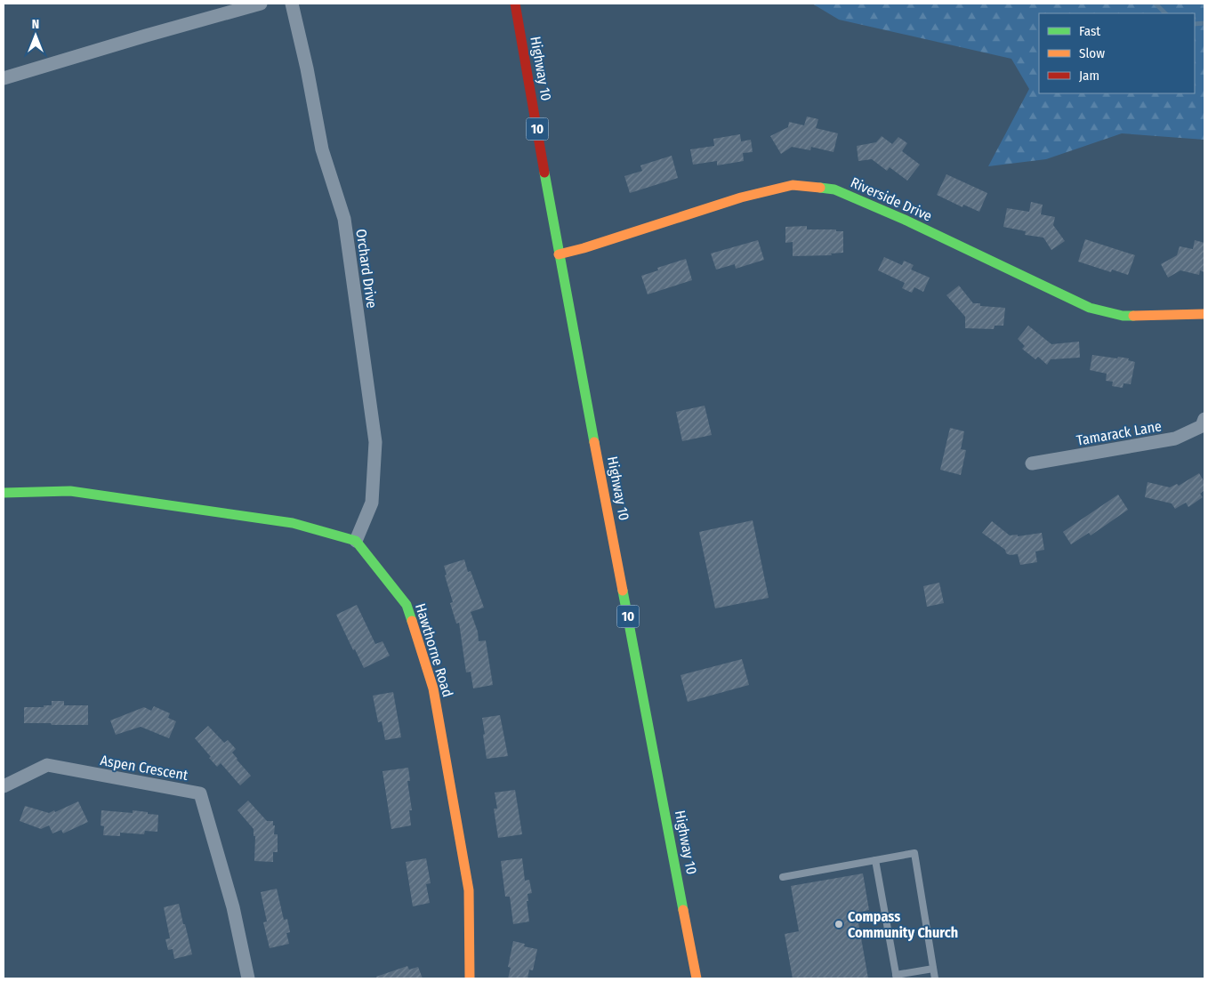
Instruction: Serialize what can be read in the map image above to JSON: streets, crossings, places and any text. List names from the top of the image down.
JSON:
{
  "streets": {
    "main road": [
      "Highway 10",
      "10",
      "Riverside Drive",
      "Hawthorne Road"
    ],
    "street": ["Orchard Drive", "Tamarack Lane", "Aspen Crescent"]
  },
  "crossings": [
    ["Highway 10", "Riverside Drive"],
    ["Orchard Drive", "Hawthorne Road"]
  ],
  "places": ["Compass Community Church"],
  "legend": ["Fast", "Slow", "Jam"],
  "north": "top"
}
